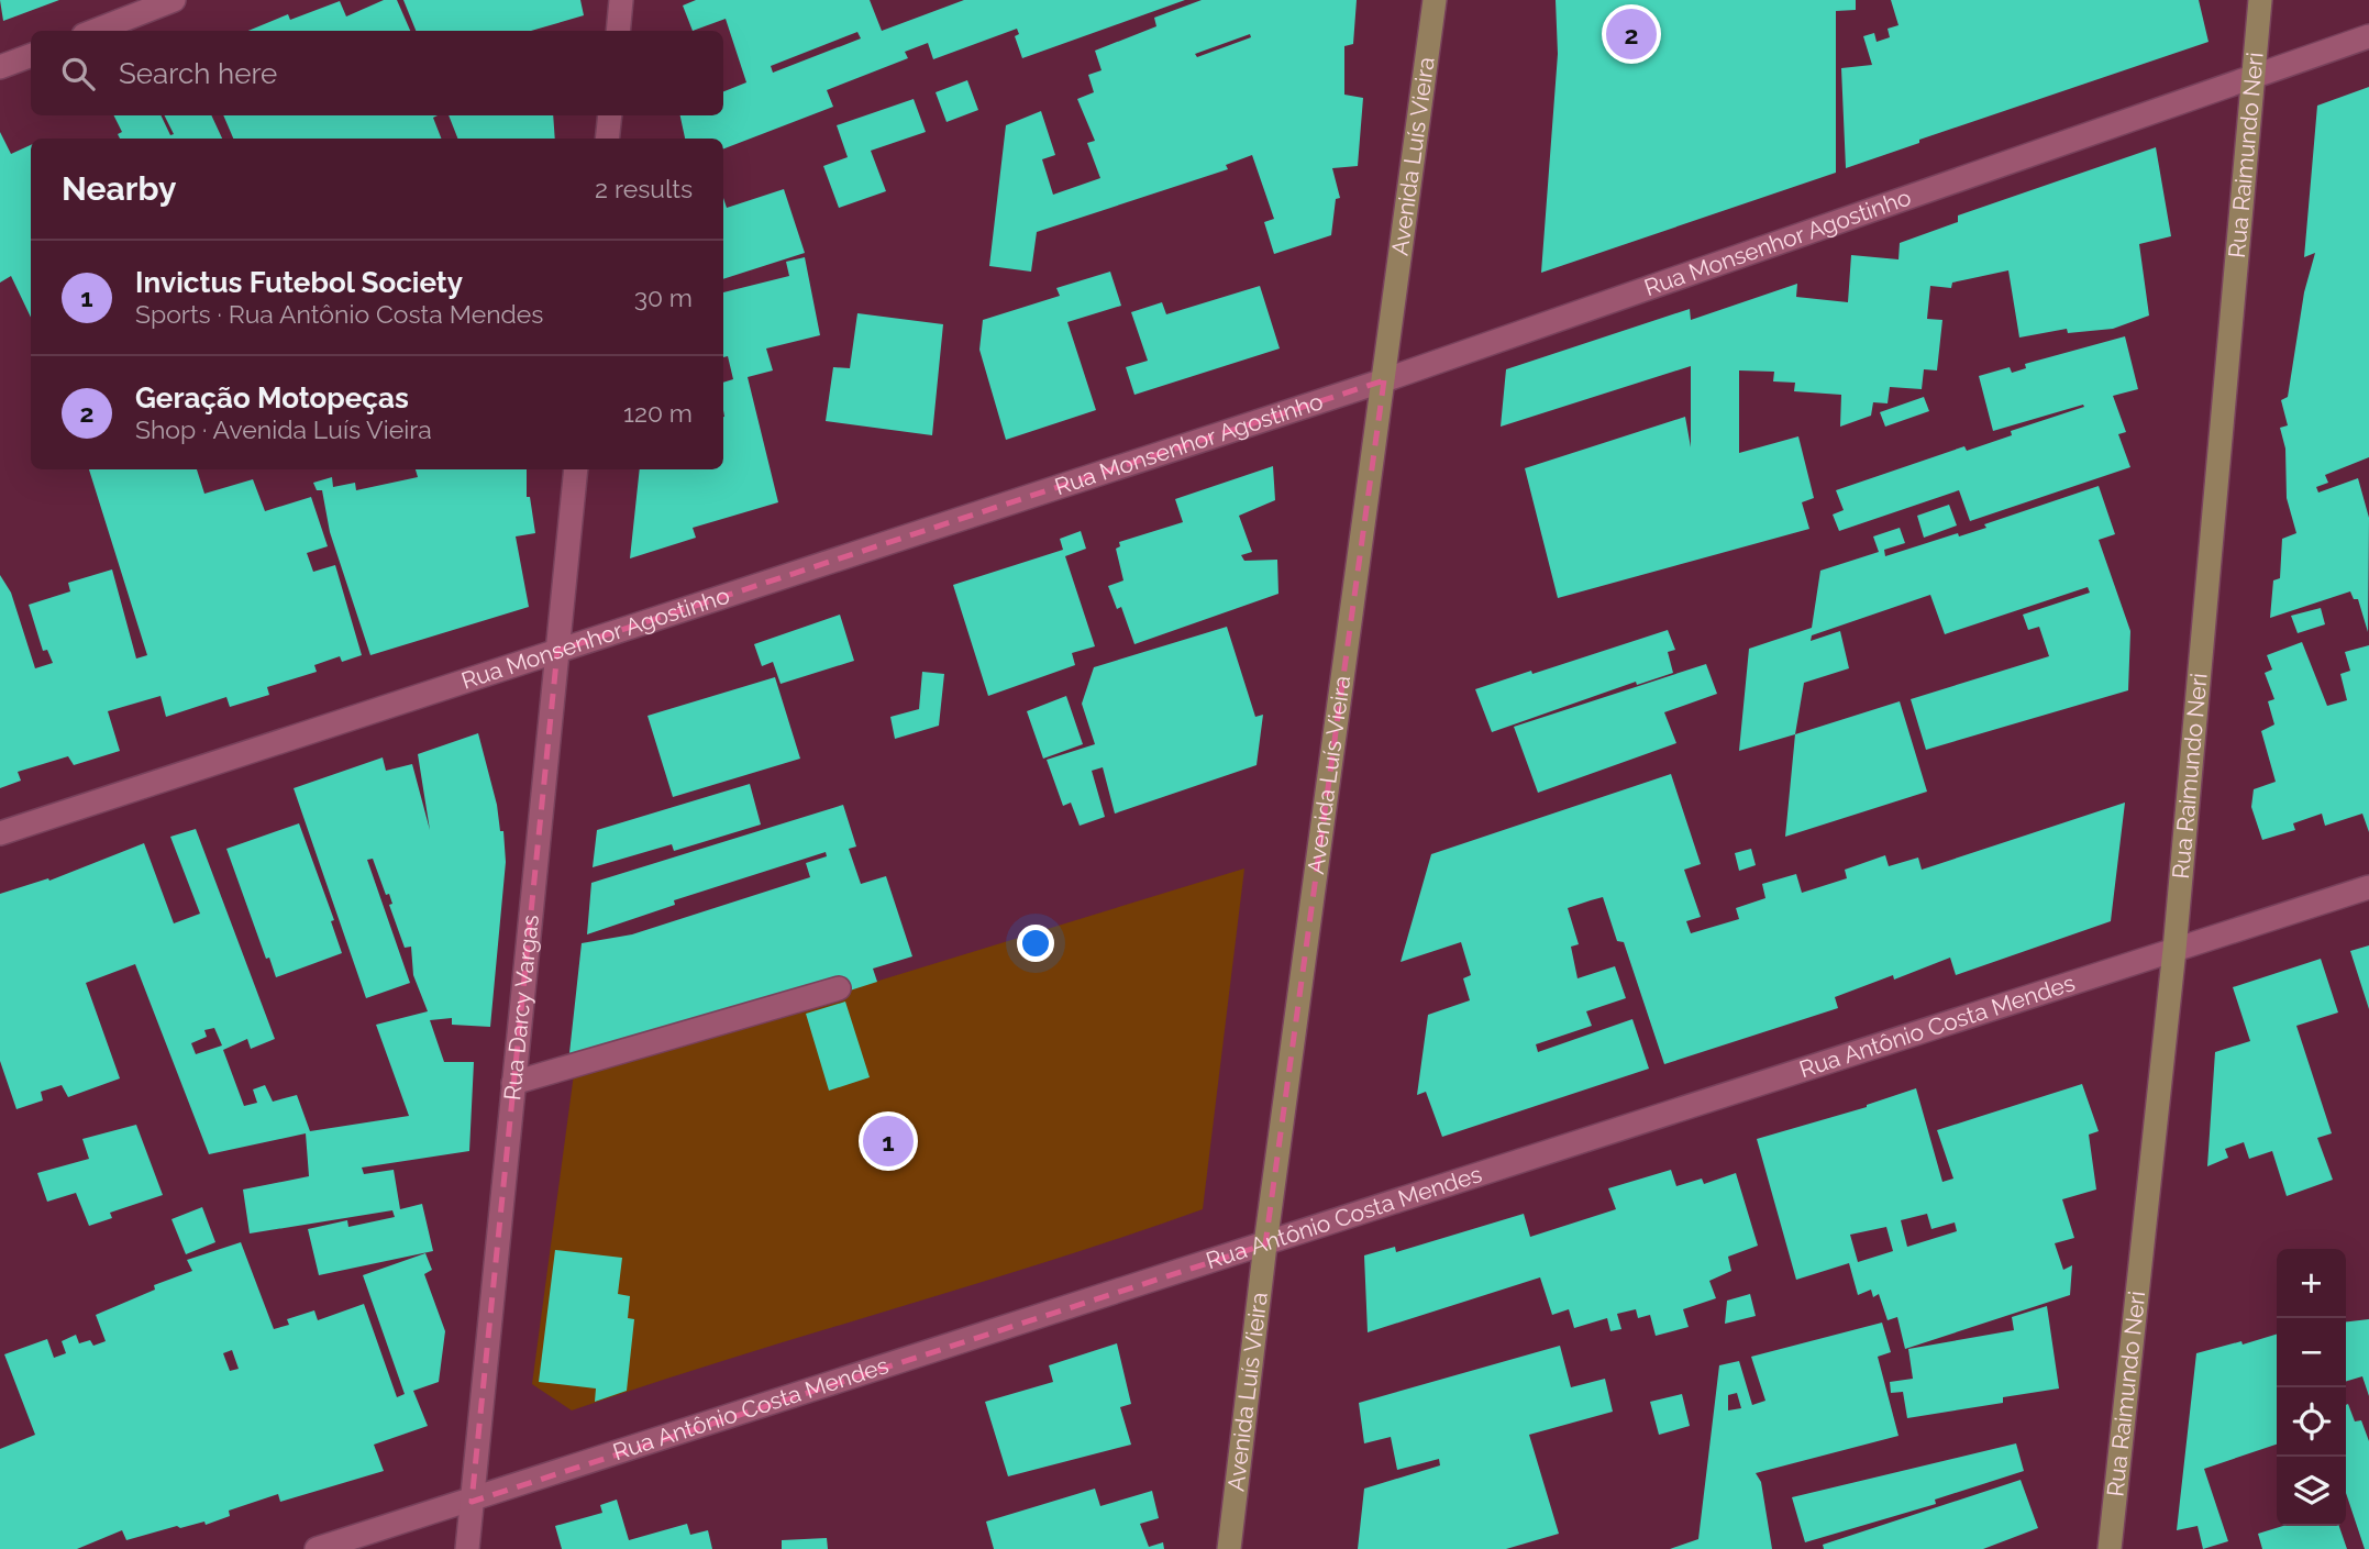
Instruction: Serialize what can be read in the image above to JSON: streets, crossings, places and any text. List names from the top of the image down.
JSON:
{
  "streets": {
    "main road": ["Rua Raimundo Neri", "Avenida Luís Vieira"],
    "street": ["Rua Monsenhor Agostinho", "Rua Darcy Vargas", "Rua Antônio Costa Mendes"]
  },
  "crossings": [
    ["Rua Raimundo Neri", "Rua Monsenhor Agostinho"],
    ["Rua Raimundo Neri", "Rua Antônio Costa Mendes"],
    ["Avenida Luís Vieira", "Rua Monsenhor Agostinho"],
    ["Avenida Luís Vieira", "Rua Antônio Costa Mendes"],
    ["Rua Monsenhor Agostinho", "Rua Darcy Vargas"],
    ["Rua Darcy Vargas", "Rua Antônio Costa Mendes"]
  ],
  "page": {
    "pins": ["2", "1"],
    "search": "Search here",
    "heading": ["Nearby", "2 results"],
    "list": [
      {
        "mark": "1",
        "name": "Invictus Futebol Society",
        "note": "Sports · Rua Antônio Costa Mendes",
        "value": "30 m"
      },
      {
        "mark": "2",
        "name": "Geração Motopeças",
        "note": "Shop · Avenida Luís Vieira",
        "value": "120 m"
      }
    ],
    "map_buttons": ["+", "−"]
  }
}
